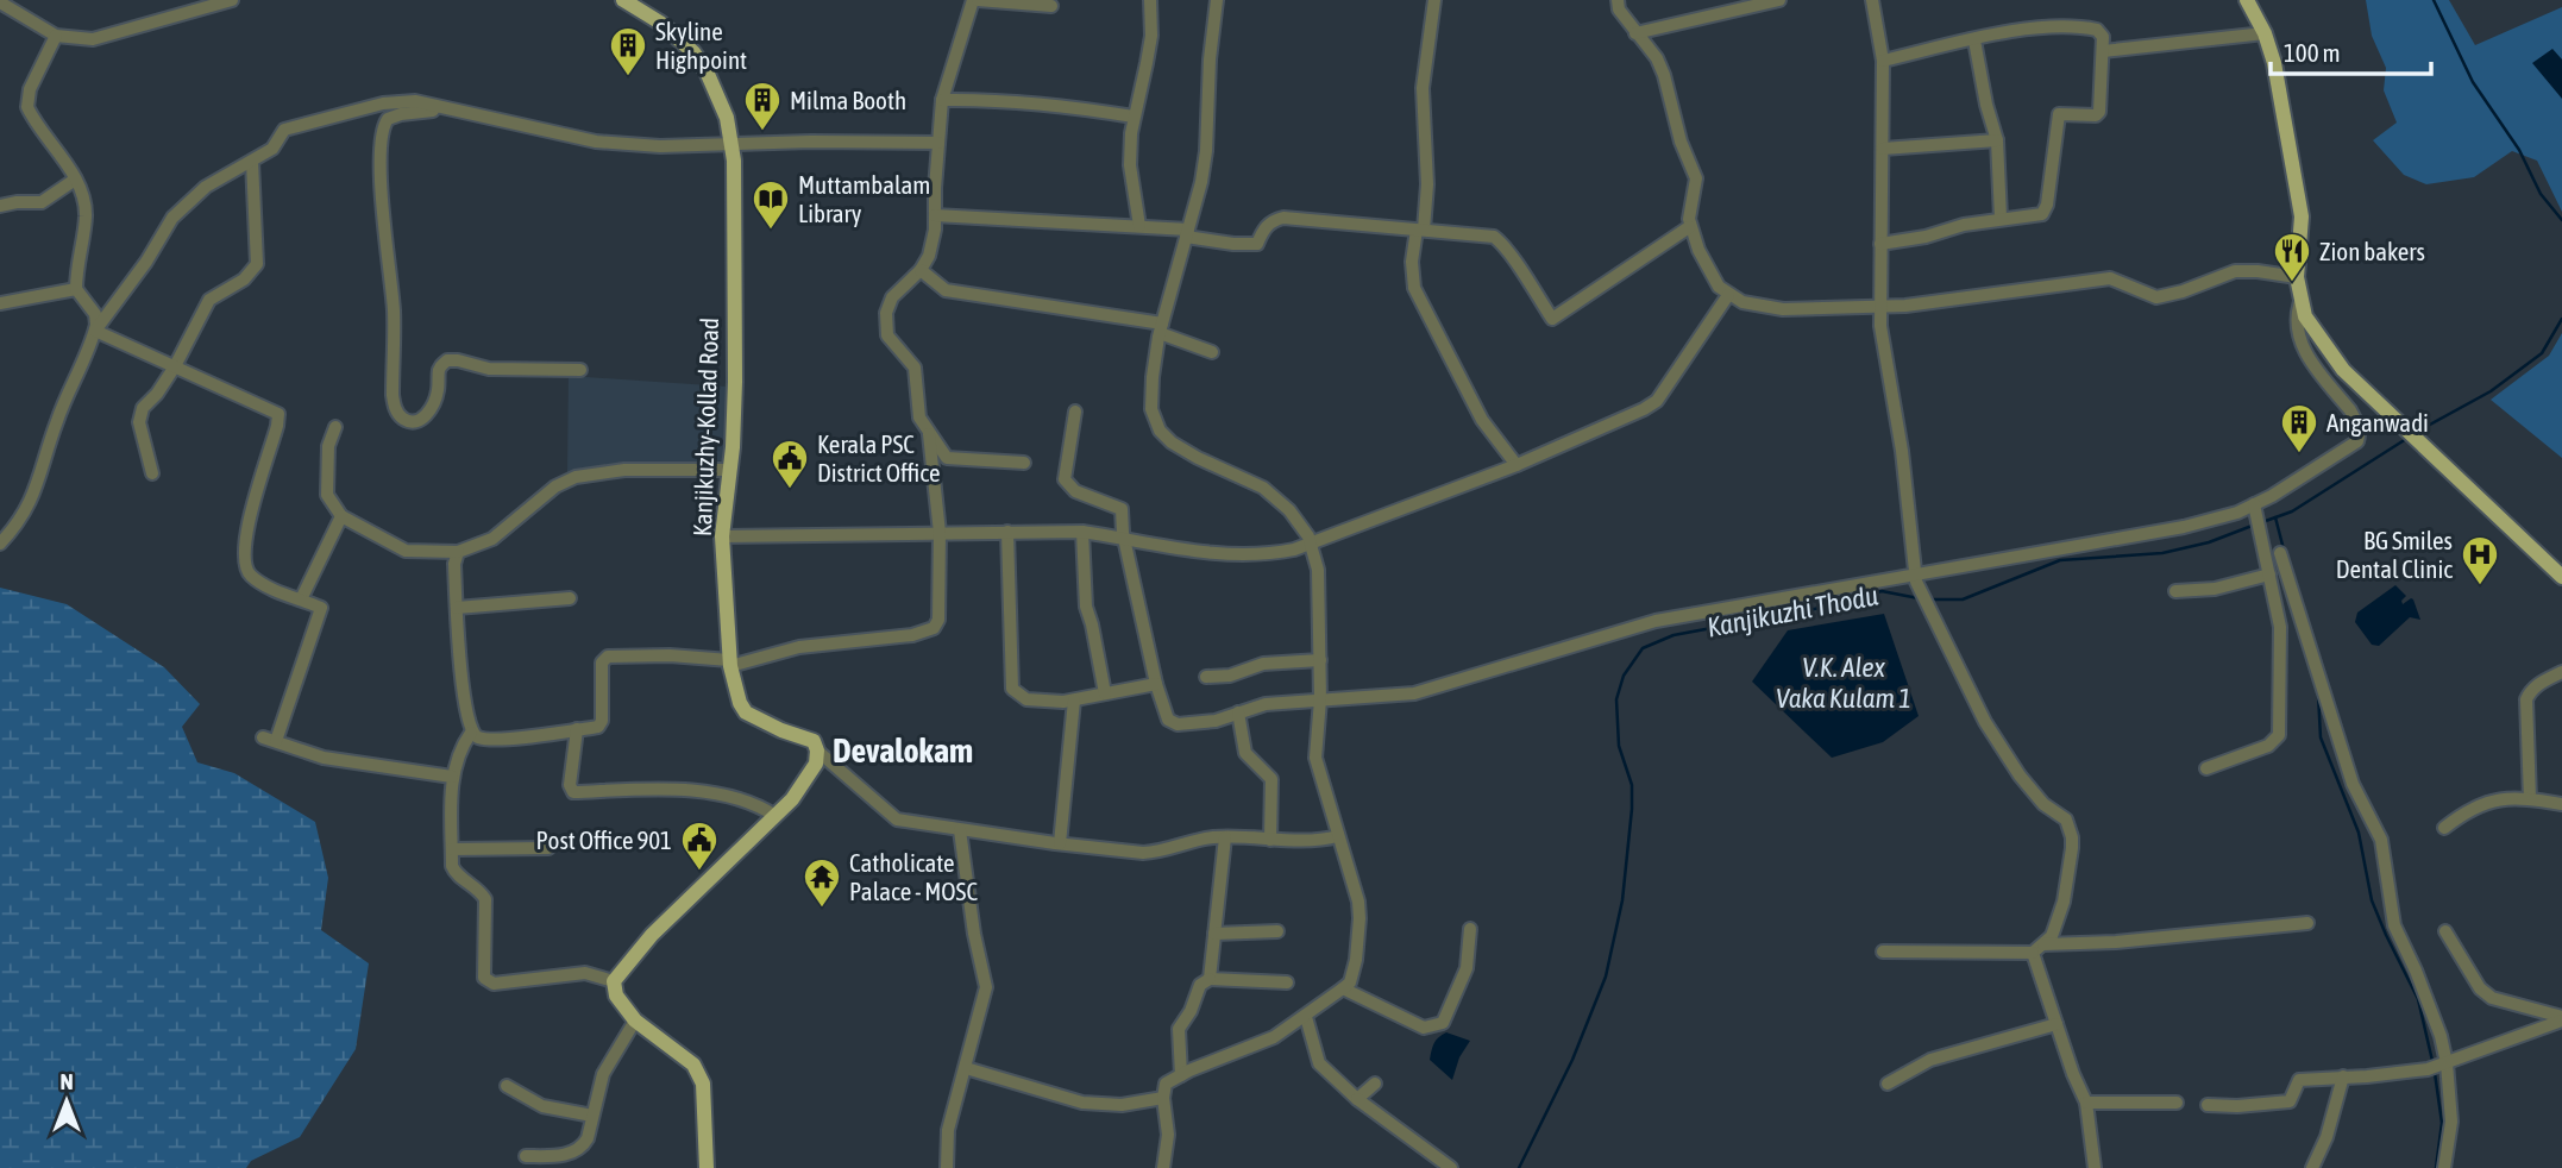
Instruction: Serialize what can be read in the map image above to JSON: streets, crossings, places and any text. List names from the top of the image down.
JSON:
{
  "streets": {
    "main road": ["Kanjikuzhy-Kollad Road"]
  },
  "districts": ["Devalokam"],
  "water": ["Kanjikuzhi Thodu", "V.K. Alex Vaka Kulam 1"],
  "places": {
    "building": ["Skyline Highpoint", "Milma Booth", "Anganwadi"],
    "library": ["Muttambalam Library"],
    "restaurant": ["Zion bakers"],
    "public building": ["Kerala PSC District Office", "Post Office 901"],
    "hospital": ["BG Smiles Dental Clinic"],
    "temple": ["Catholicate Palace - MOSC"]
  },
  "scale_bar": "100 m",
  "north": "top"
}
